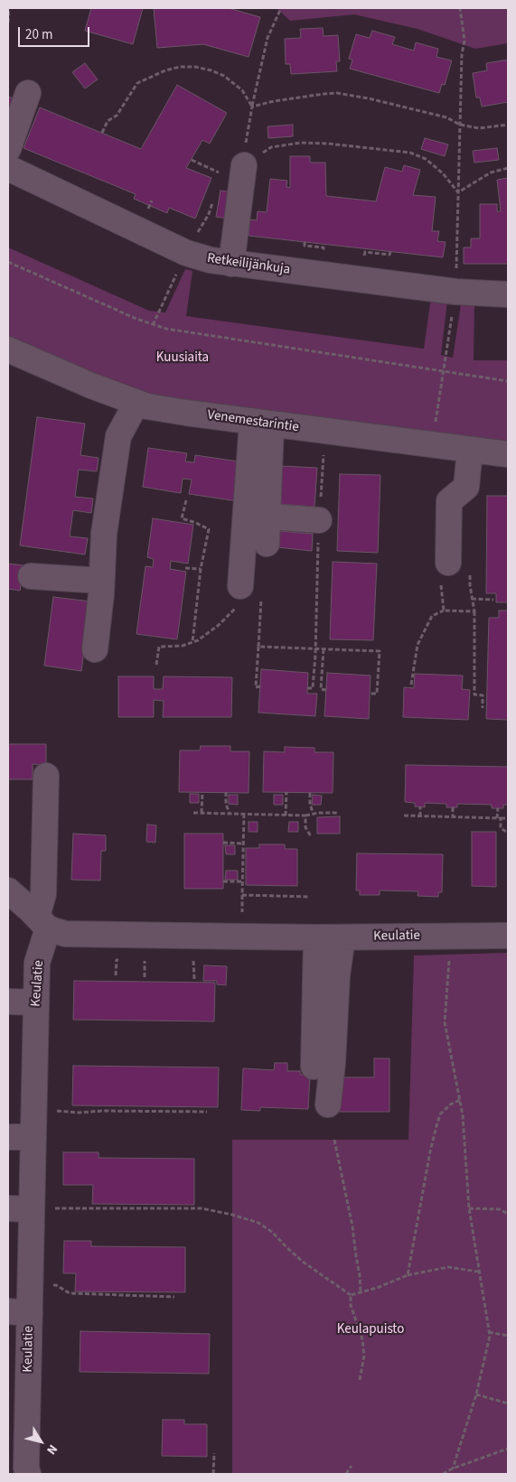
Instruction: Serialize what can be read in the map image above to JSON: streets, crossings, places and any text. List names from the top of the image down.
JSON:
{
  "streets": {
    "street": ["Retkeilijänkuja", "Venemestarintie", "Keulatie"]
  },
  "parks": ["Kuusiaita", "Keulapuisto"],
  "scale_bar": "20 m",
  "north": "bottom right"
}
